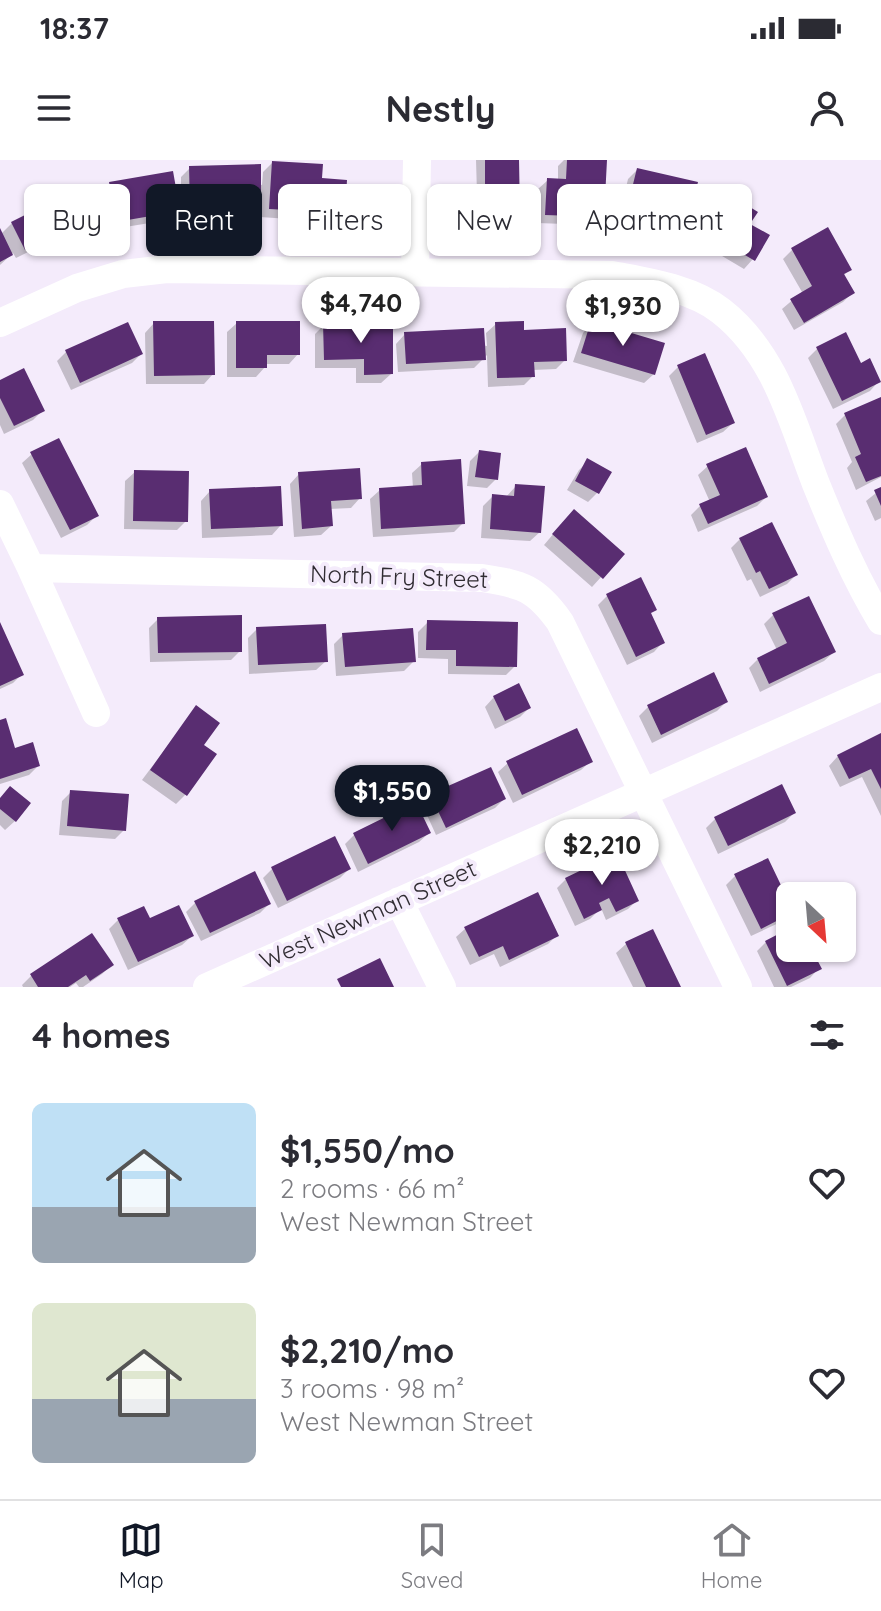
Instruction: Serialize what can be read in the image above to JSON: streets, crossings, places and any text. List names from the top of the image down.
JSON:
{
  "streets": {
    "street": ["North Fry Street", "West Newman Street"]
  },
  "crossings": [
    ["North Fry Street", "West Newman Street"]
  ],
  "north": "bottom right",
  "page": {
    "status": "18:37",
    "header": "Nestly",
    "chip": [
      "Buy",
      "Rent",
      "Filters",
      "New",
      "Apartment"
    ],
    "price": [
      "$4,740",
      "$1,930",
      "$1,550",
      "$2,210"
    ],
    "heading": "4 homes",
    "list": [
      {
        "name": "$1,550/mo",
        "note": "2 rooms · 66 m² · West Newman Street"
      },
      {
        "name": "$2,210/mo",
        "note": "3 rooms · 98 m² · West Newman Street"
      }
    ],
    "tabs": ["Map", "Saved", "Home"]
  }
}
